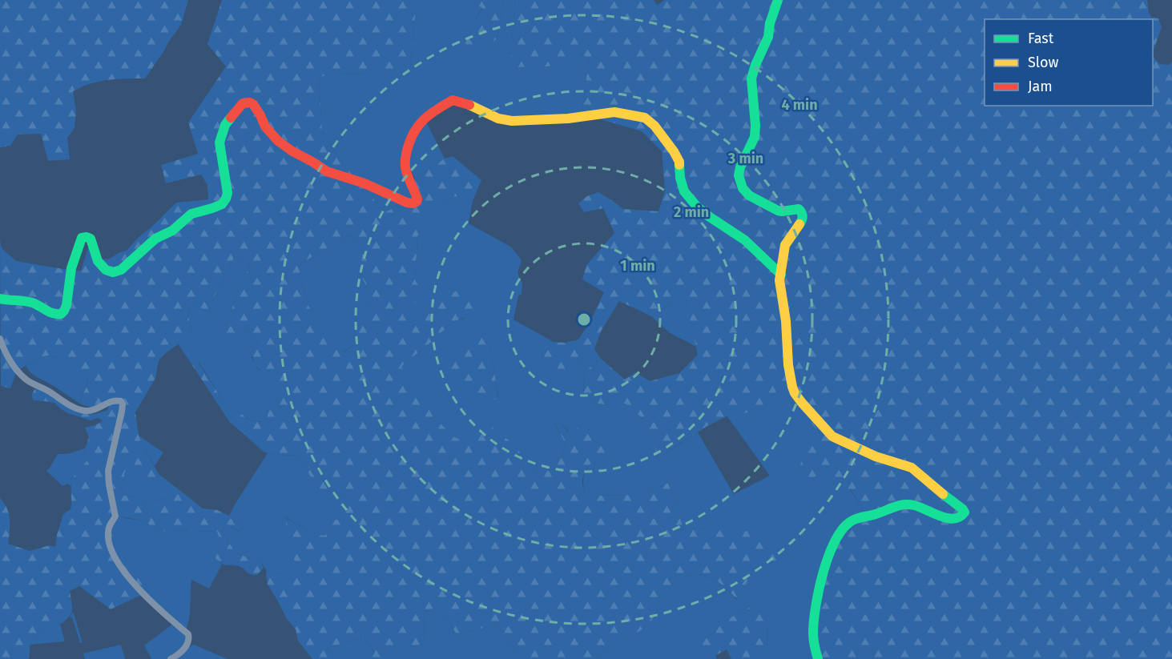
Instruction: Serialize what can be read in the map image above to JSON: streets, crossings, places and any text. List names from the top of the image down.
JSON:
{
  "legend": ["Fast", "Slow", "Jam"],
  "rings": [
    "4 min",
    "3 min",
    "2 min",
    "1 min"
  ]
}
